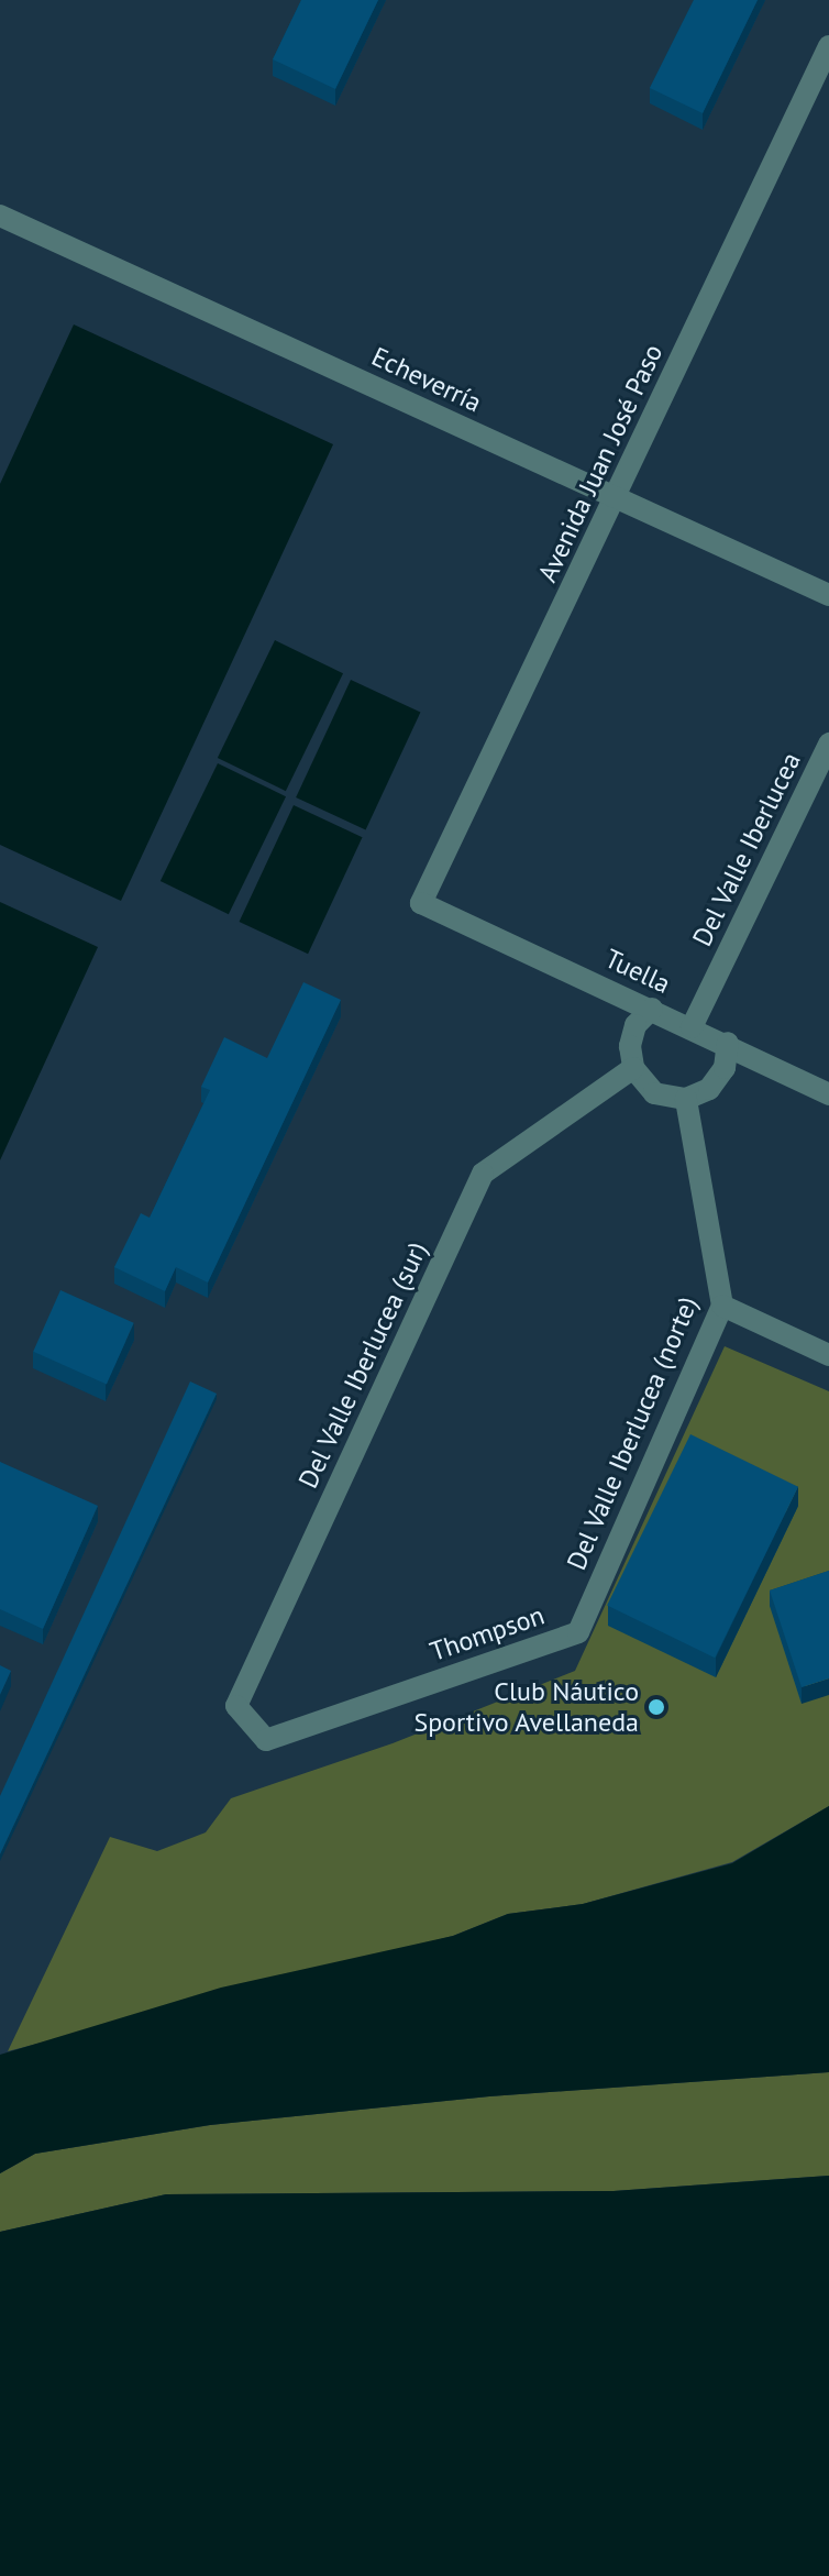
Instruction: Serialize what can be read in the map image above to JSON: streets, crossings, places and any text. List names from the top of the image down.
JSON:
{
  "streets": {
    "street": [
      "Echeverría",
      "Avenida Juan José Paso",
      "Del Valle Iberlucea",
      "Tuella",
      "Del Valle Iberlucea (sur)",
      "Del Valle Iberlucea (norte)",
      "Thompson"
    ]
  },
  "crossings": [
    ["Echeverría", "Avenida Juan José Paso"],
    ["Avenida Juan José Paso", "Tuella"],
    ["Del Valle Iberlucea", "Tuella"],
    ["Del Valle Iberlucea", "Del Valle Iberlucea (sur)"],
    ["Del Valle Iberlucea", "Del Valle Iberlucea (norte)"],
    ["Tuella", "Del Valle Iberlucea (sur)"],
    ["Tuella", "Del Valle Iberlucea (norte)"],
    ["Del Valle Iberlucea (sur)", "Del Valle Iberlucea (norte)"],
    ["Del Valle Iberlucea (sur)", "Thompson"],
    ["Del Valle Iberlucea (norte)", "Thompson"]
  ],
  "places": ["Club Náutico Sportivo Avellaneda"]
}
